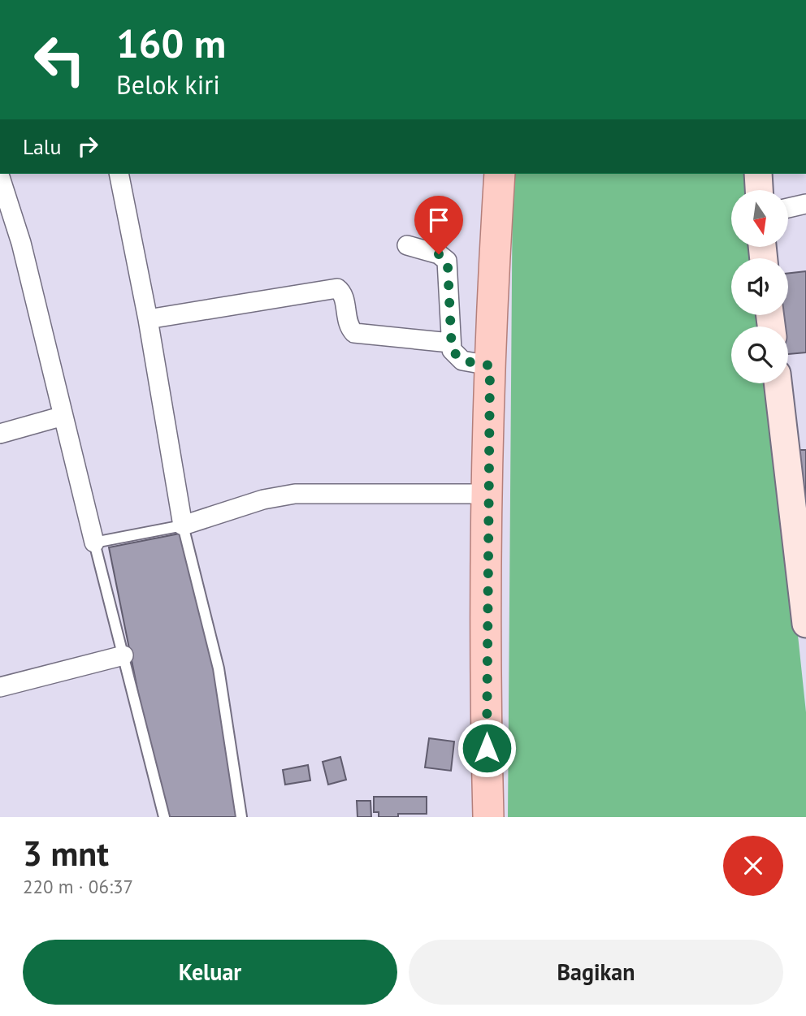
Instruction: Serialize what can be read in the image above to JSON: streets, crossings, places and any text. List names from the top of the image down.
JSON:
{
  "north": "bottom",
  "page": {
    "turn": ["160 m", "Belok kiri"],
    "then": "Lalu",
    "heading": ["3 mnt", "220 m · 06:37"],
    "buttons": ["Keluar", "Bagikan"]
  }
}
